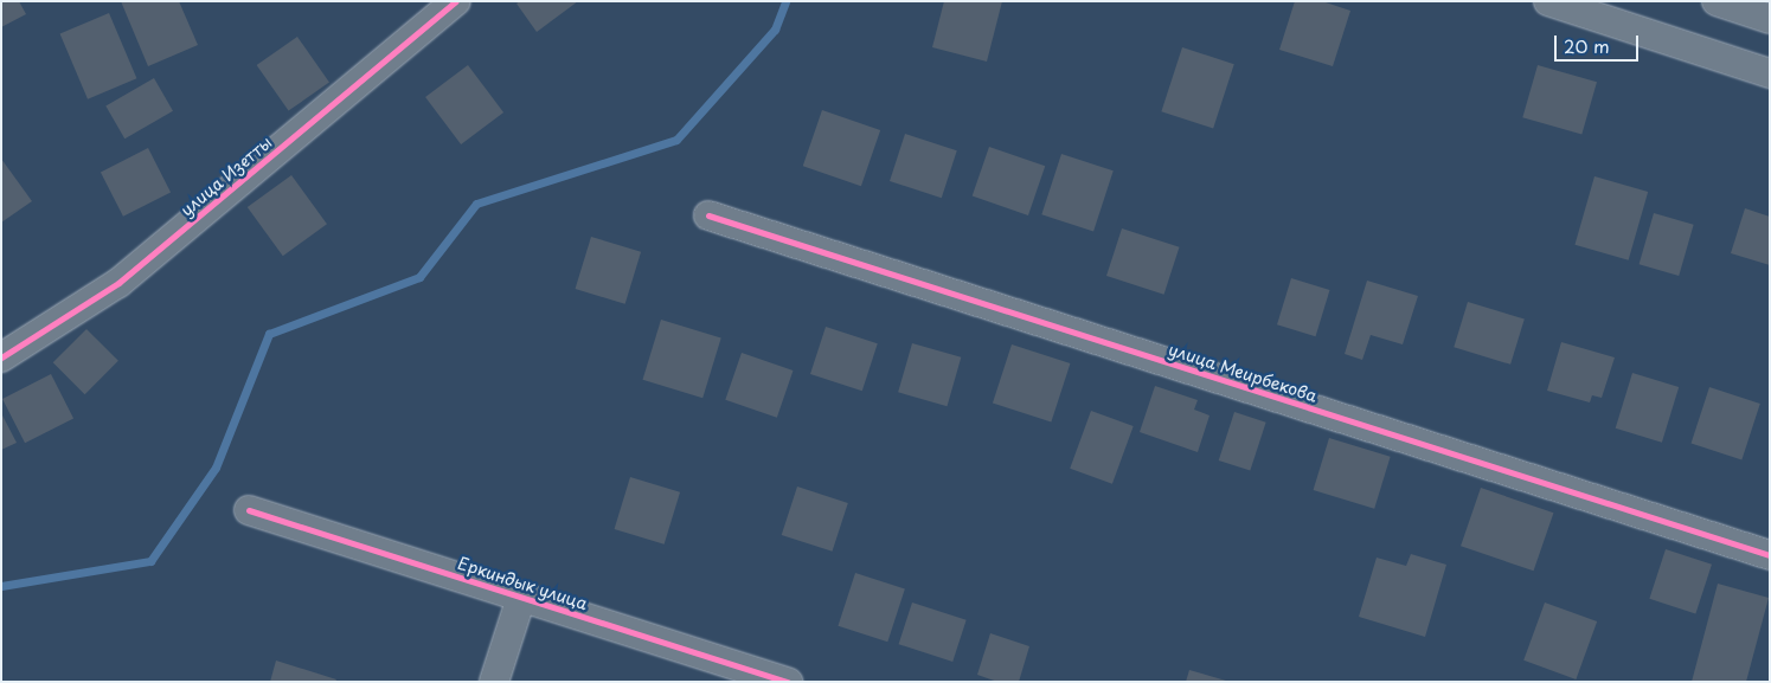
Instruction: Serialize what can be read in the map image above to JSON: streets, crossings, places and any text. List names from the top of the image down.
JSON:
{
  "streets": {
    "street": ["улица Изетты", "улица Меирбекова", "Еркиндык улица"]
  },
  "scale_bar": "20 m"
}
